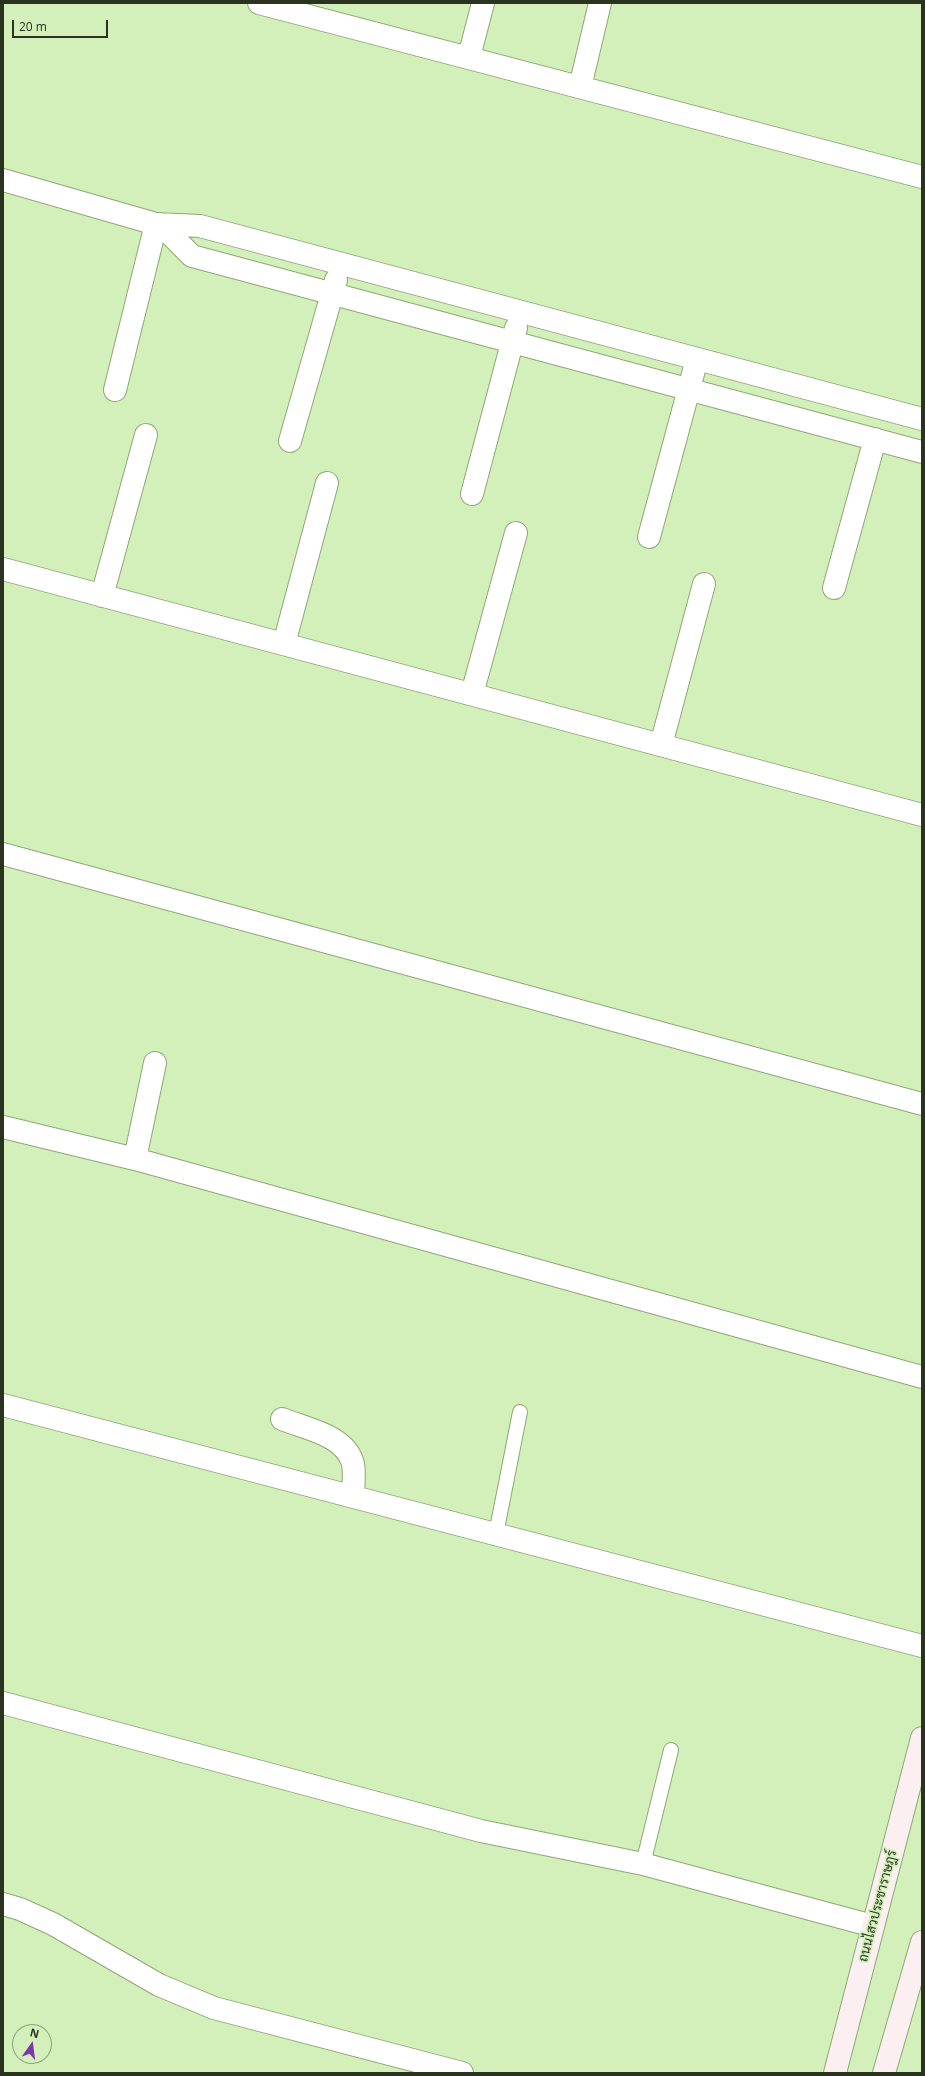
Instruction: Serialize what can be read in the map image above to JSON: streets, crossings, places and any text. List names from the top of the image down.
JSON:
{
  "streets": {
    "main road": ["ถนนไสวประชาราษฎร์"]
  },
  "scale_bar": "20 m",
  "north": "top"
}
